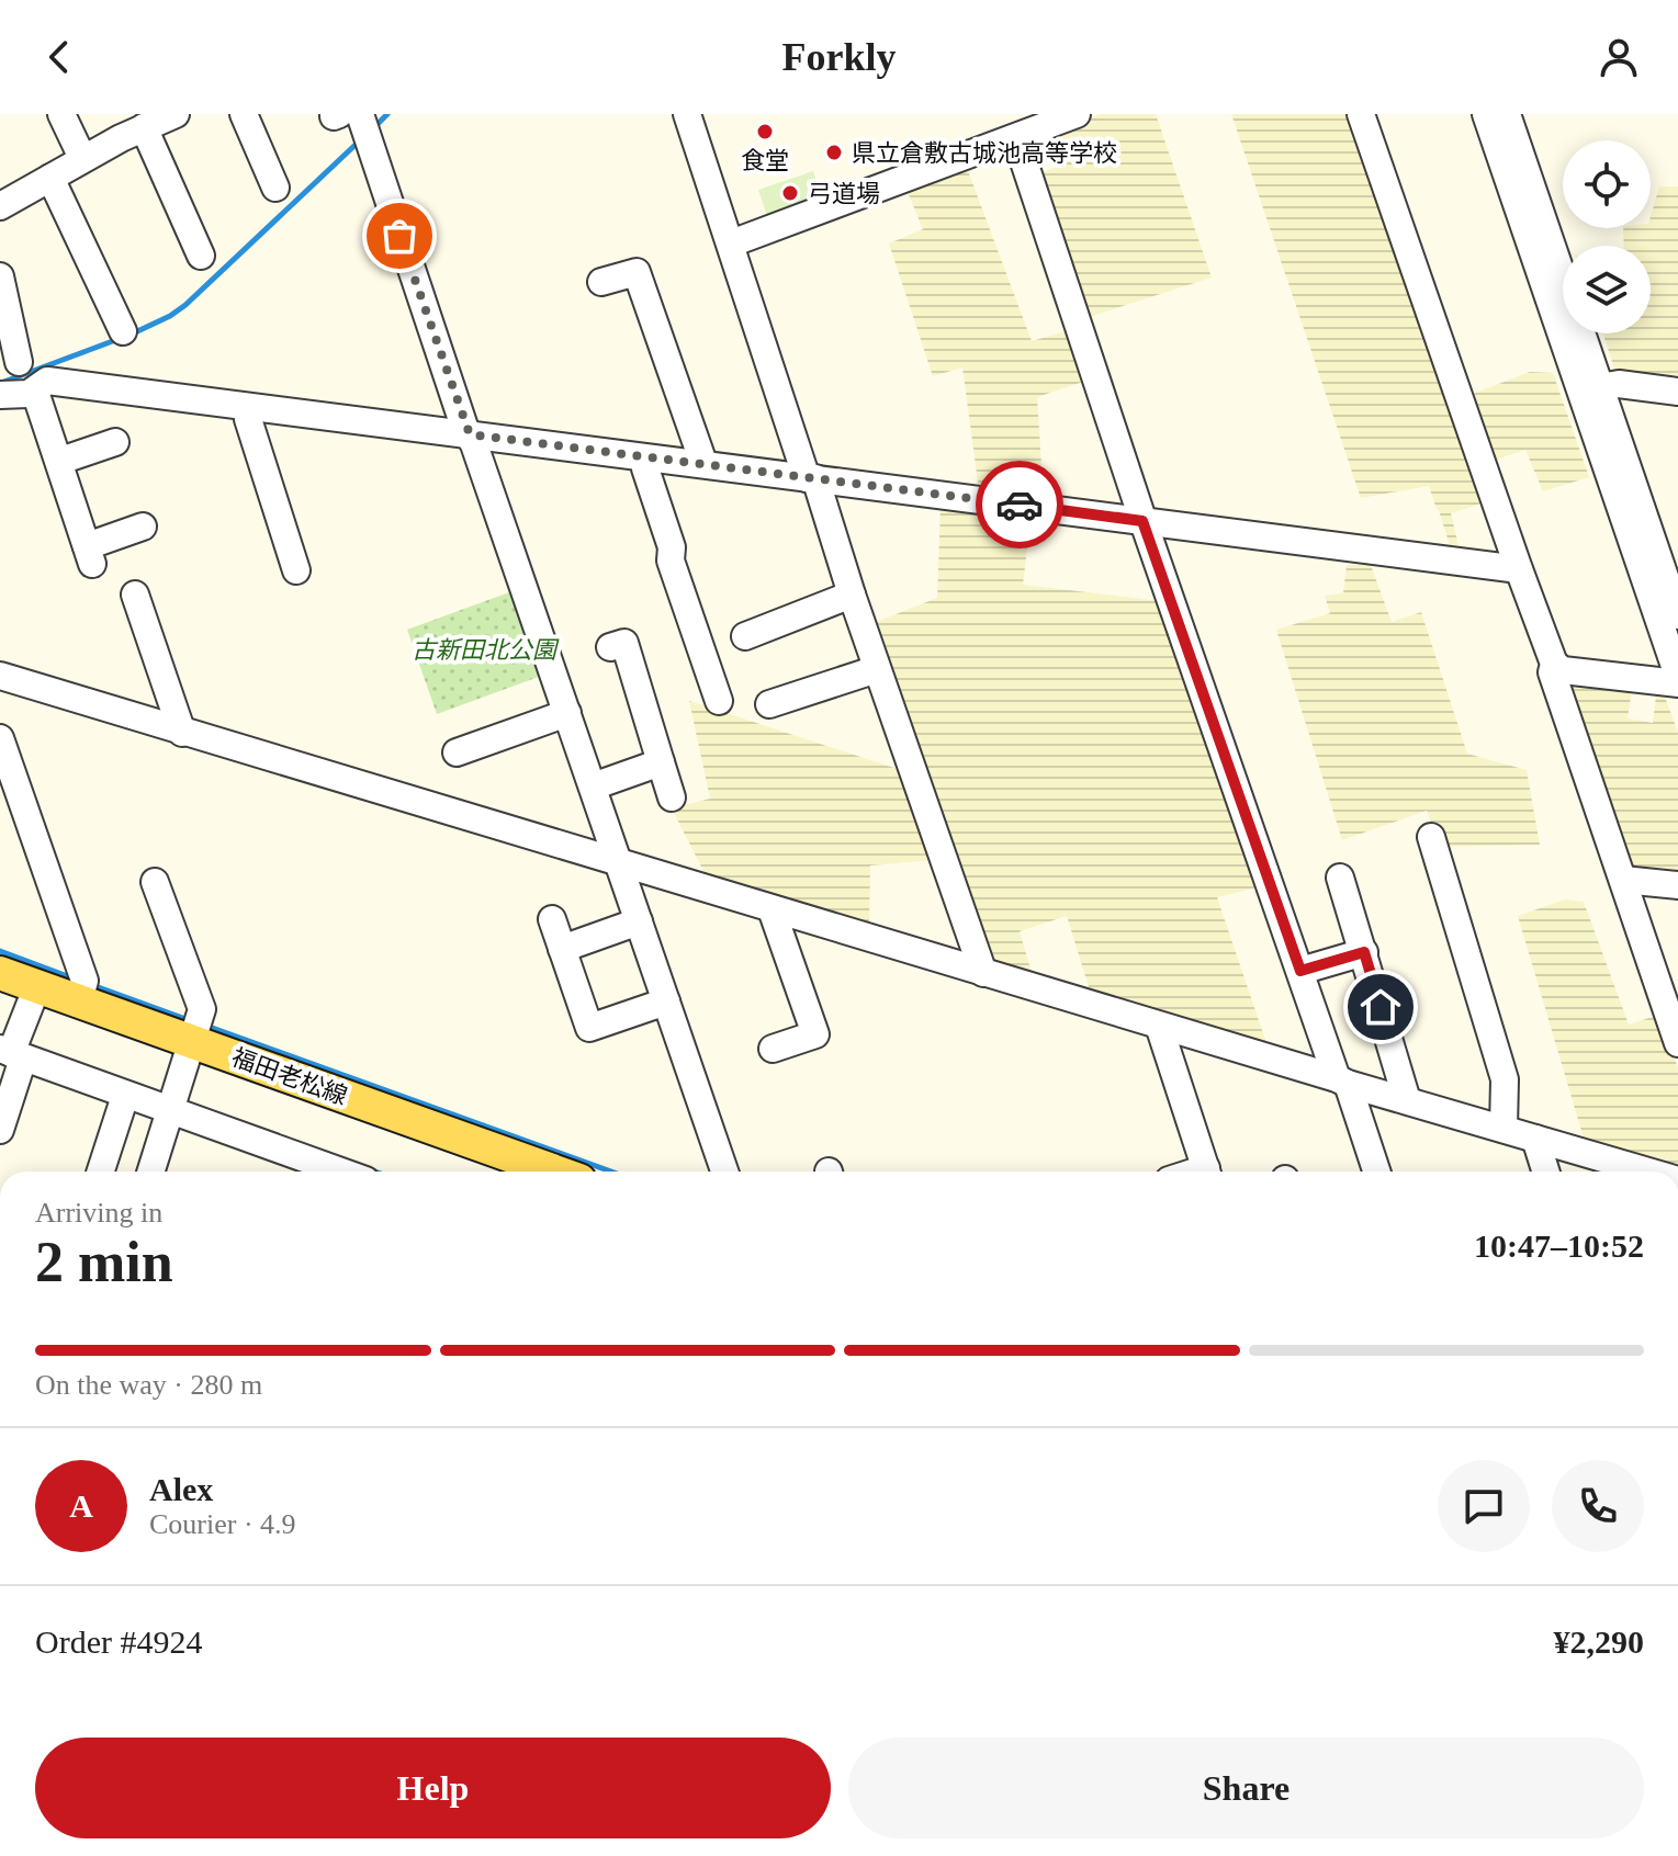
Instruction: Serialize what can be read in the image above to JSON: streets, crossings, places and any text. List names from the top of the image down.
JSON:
{
  "streets": {
    "main road": ["福田老松線"]
  },
  "parks": ["古新田北公園"],
  "places": ["食堂", "県立倉敷古城池高等学校", "弓道場"],
  "page": {
    "header": "Forkly",
    "heading": ["2 min", "Arriving in", "10:47–10:52"],
    "panel": [
      "Alex",
      "Courier · 4.9",
      "Order #4924",
      "¥2,290"
    ],
    "bar": "On the way · 280 m",
    "round": "A",
    "buttons": ["Help", "Share"]
  }
}
